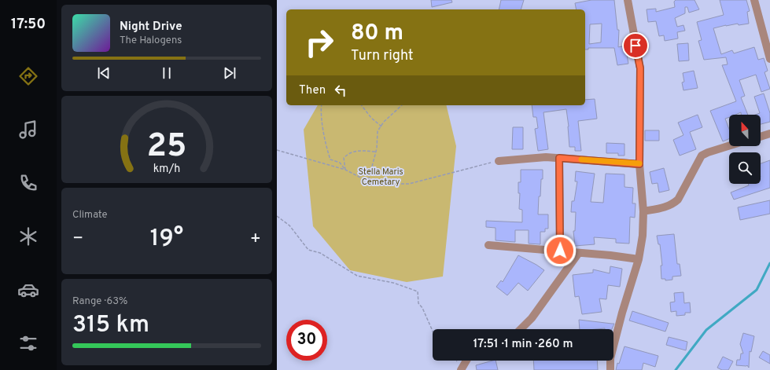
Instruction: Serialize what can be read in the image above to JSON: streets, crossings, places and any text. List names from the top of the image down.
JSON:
{
  "parks": ["Stella Maris Cemetary"],
  "north": "top",
  "page": {
    "tabs": "17:50",
    "turn": ["80 m", "Turn right"],
    "song": ["Night Drive", "The Halogens"],
    "then": "Then",
    "tile": [
      "Climate",
      ["Range · 63%", "315 km"]
    ],
    "heat": ["−", "19°", "+"],
    "limit": "30",
    "trip": "17:51 · 1 min · 260 m",
    "gauge": ["25", "km/h"]
  }
}
